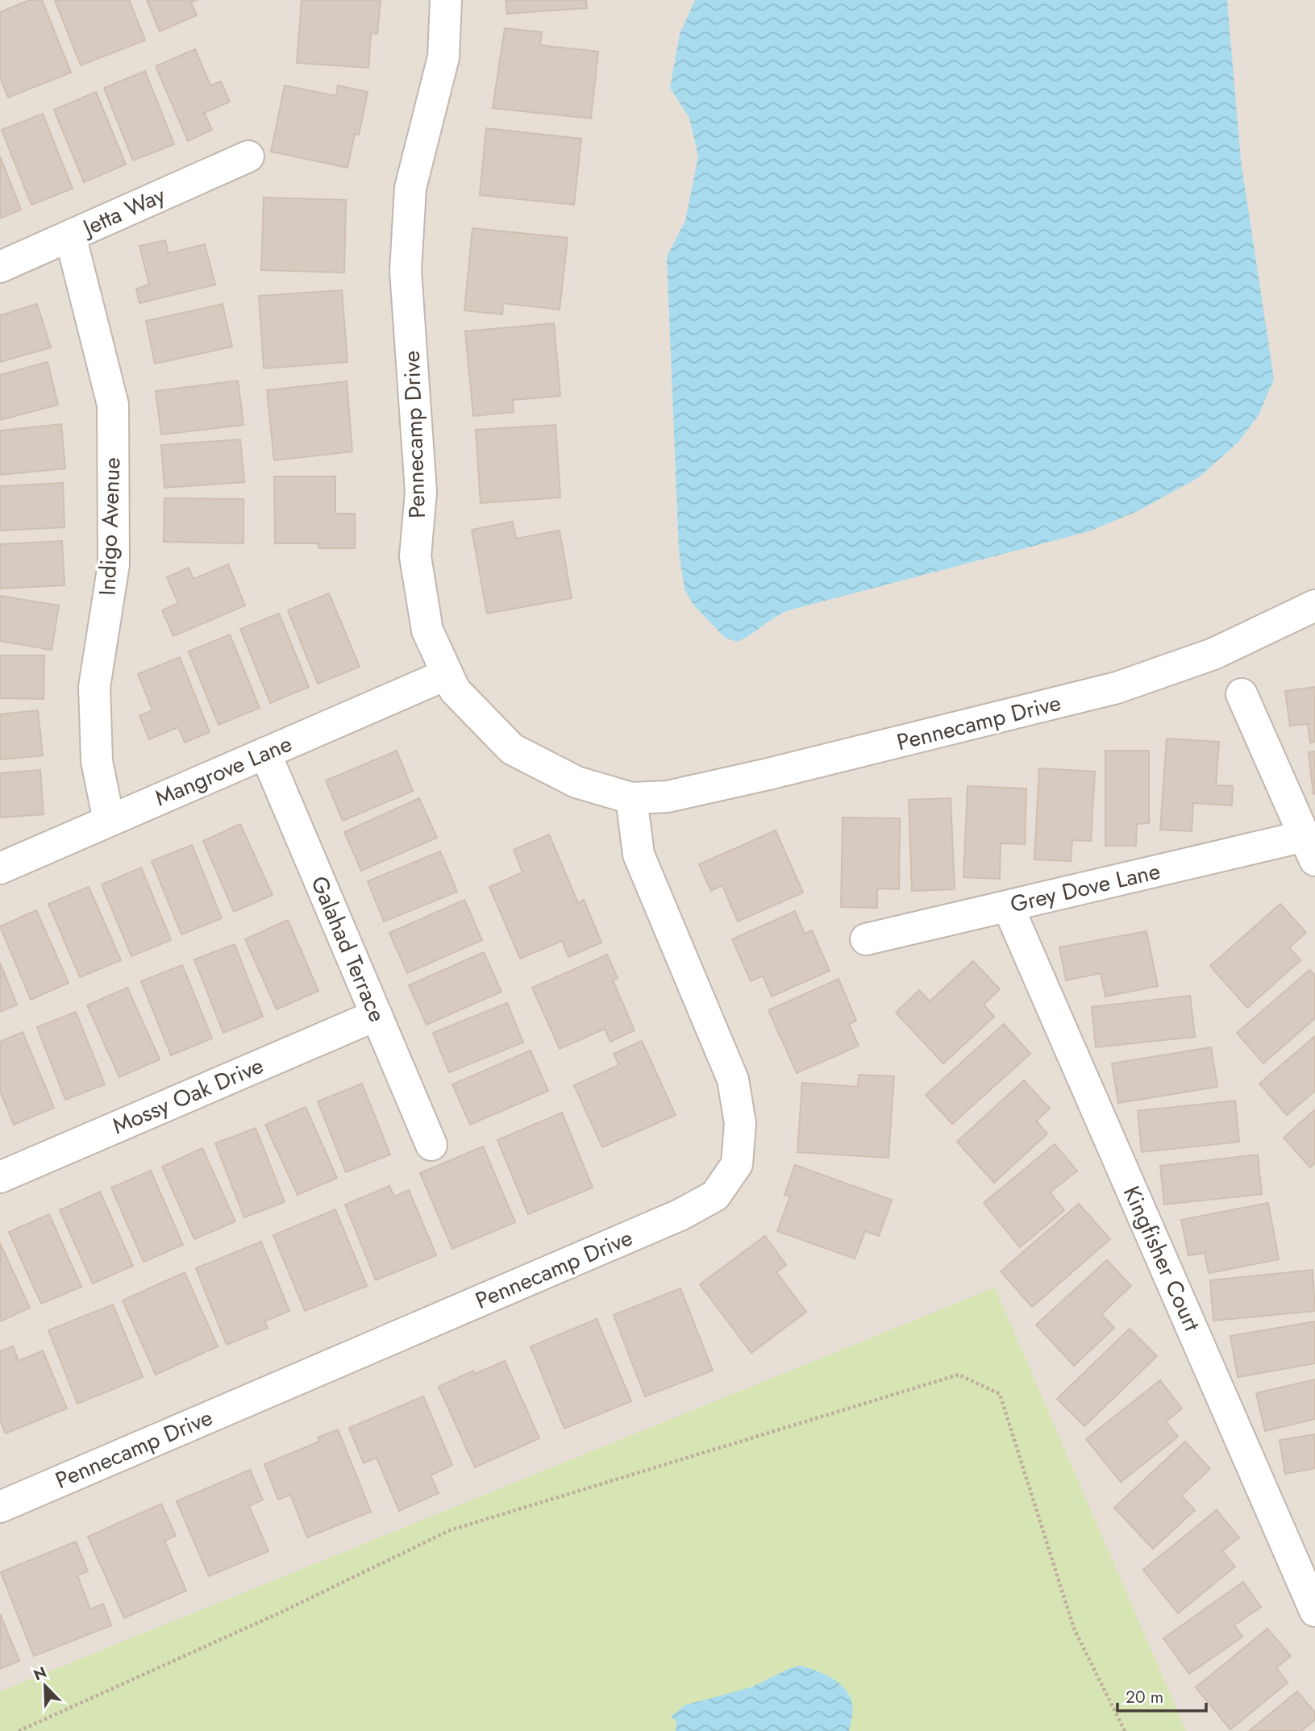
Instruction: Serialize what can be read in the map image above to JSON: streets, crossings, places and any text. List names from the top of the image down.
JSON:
{
  "streets": {
    "street": [
      "Jetta Way",
      "Pennecamp Drive",
      "Indigo Avenue",
      "Mangrove Lane",
      "Grey Dove Lane",
      "Galahad Terrace",
      "Mossy Oak Drive",
      "Kingfisher Court"
    ]
  },
  "crossings": [
    ["Jetta Way", "Indigo Avenue"],
    ["Pennecamp Drive", "Mangrove Lane"],
    ["Indigo Avenue", "Mangrove Lane"],
    ["Mangrove Lane", "Galahad Terrace"],
    ["Grey Dove Lane", "Kingfisher Court"],
    ["Galahad Terrace", "Mossy Oak Drive"]
  ],
  "scale_bar": "20 m",
  "north": "top left"
}
